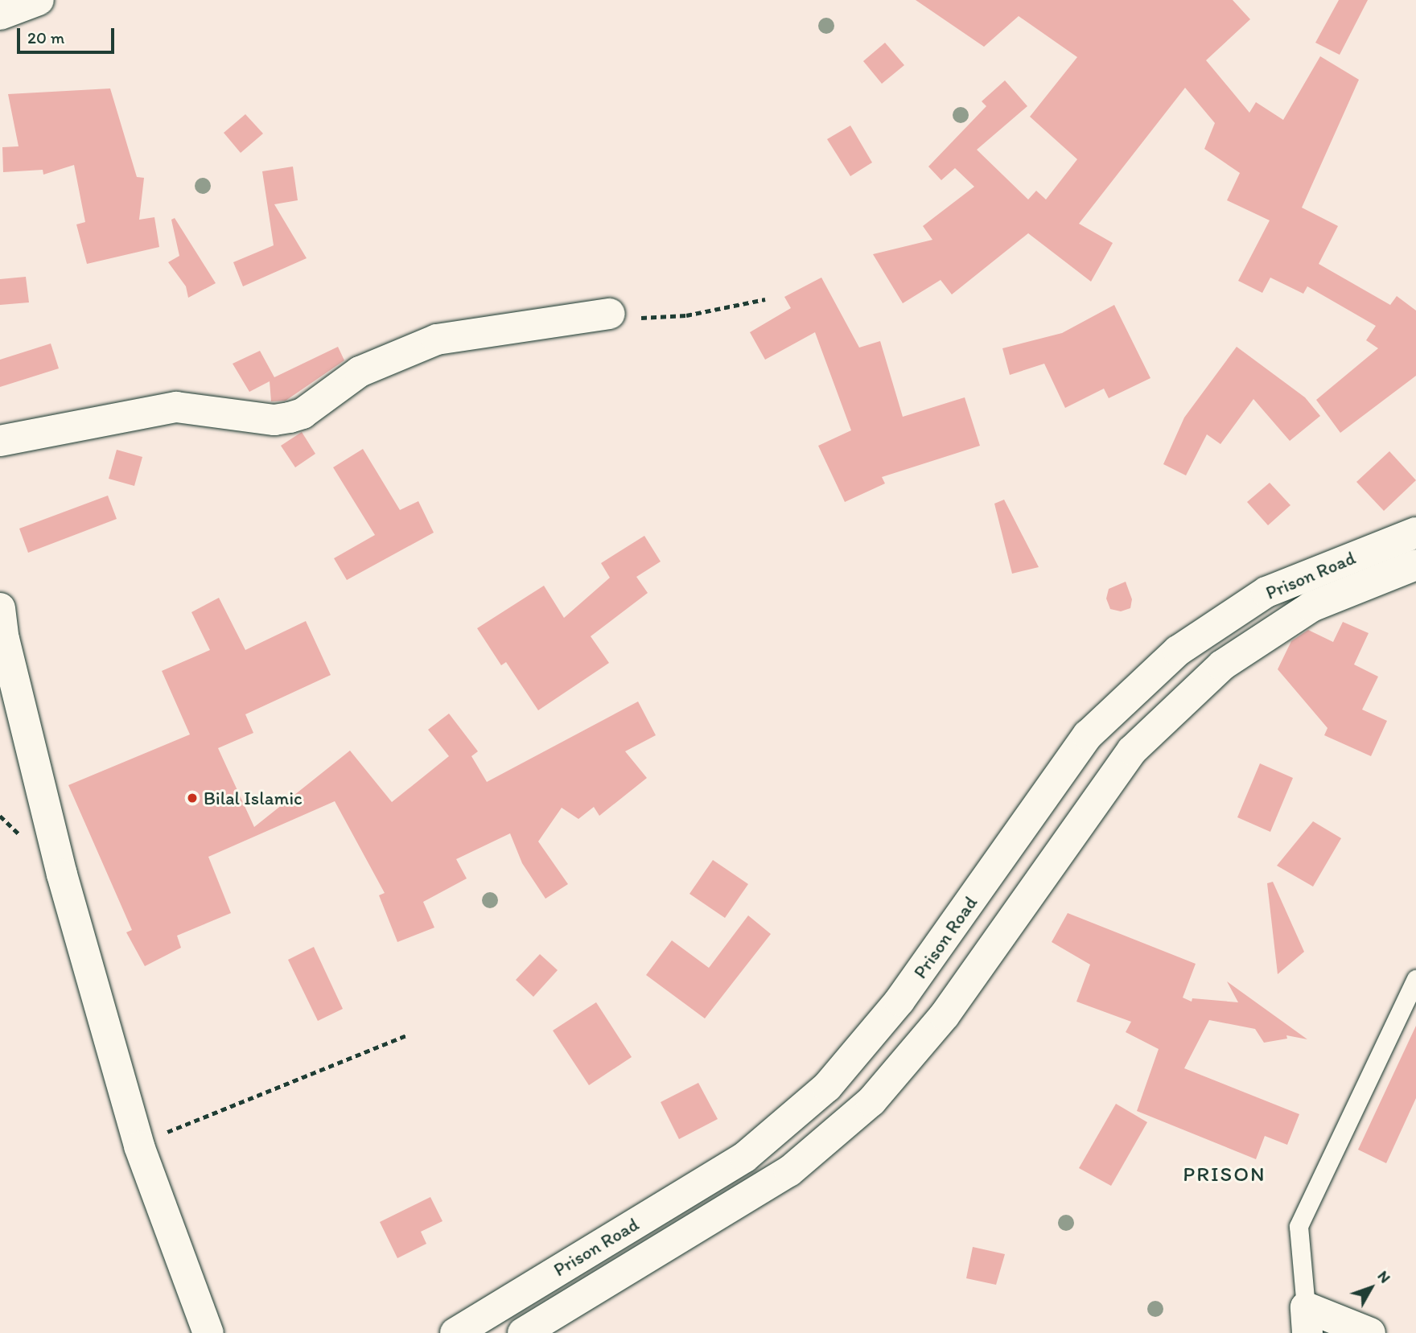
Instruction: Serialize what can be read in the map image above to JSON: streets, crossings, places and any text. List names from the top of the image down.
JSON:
{
  "streets": {
    "street": ["Prison Road"]
  },
  "districts": ["PRISON"],
  "places": ["Bilal Islamic"],
  "scale_bar": "20 m",
  "north": "top right"
}
